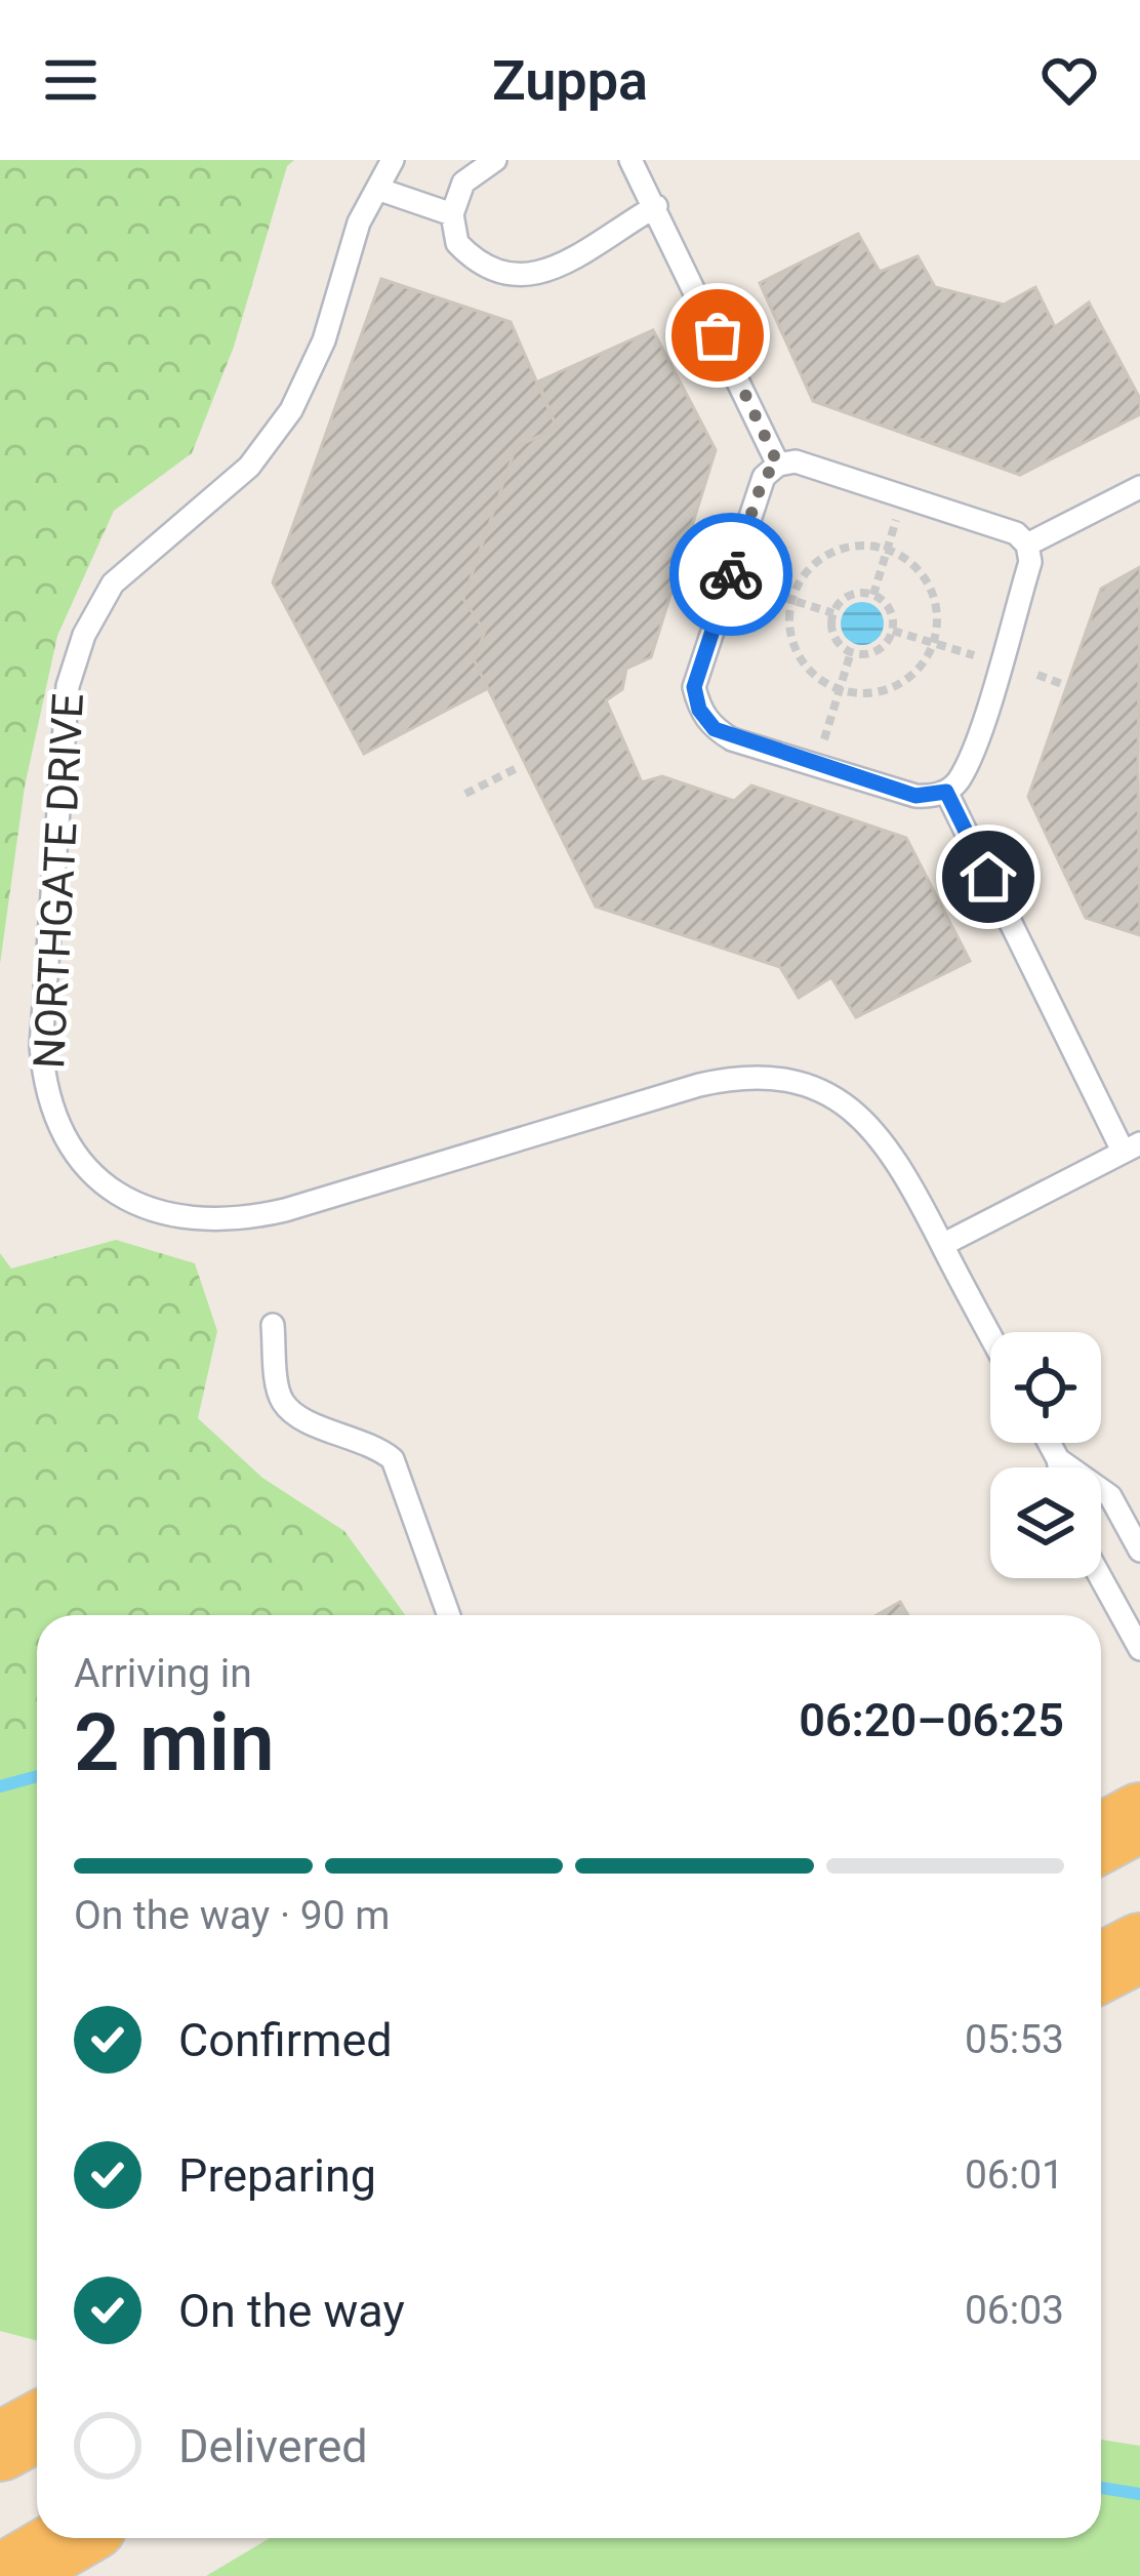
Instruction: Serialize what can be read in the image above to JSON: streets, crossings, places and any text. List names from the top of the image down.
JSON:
{
  "streets": {
    "lane": ["NORTHGATE DRIVE"]
  },
  "page": {
    "header": "Zuppa",
    "heading": ["2 min", "Arriving in", "06:20–06:25"],
    "bar": "On the way · 90 m",
    "list": [
      ["Confirmed", "05:53"],
      ["Preparing", "06:01"],
      ["On the way", "06:03"],
      "Delivered"
    ]
  }
}
